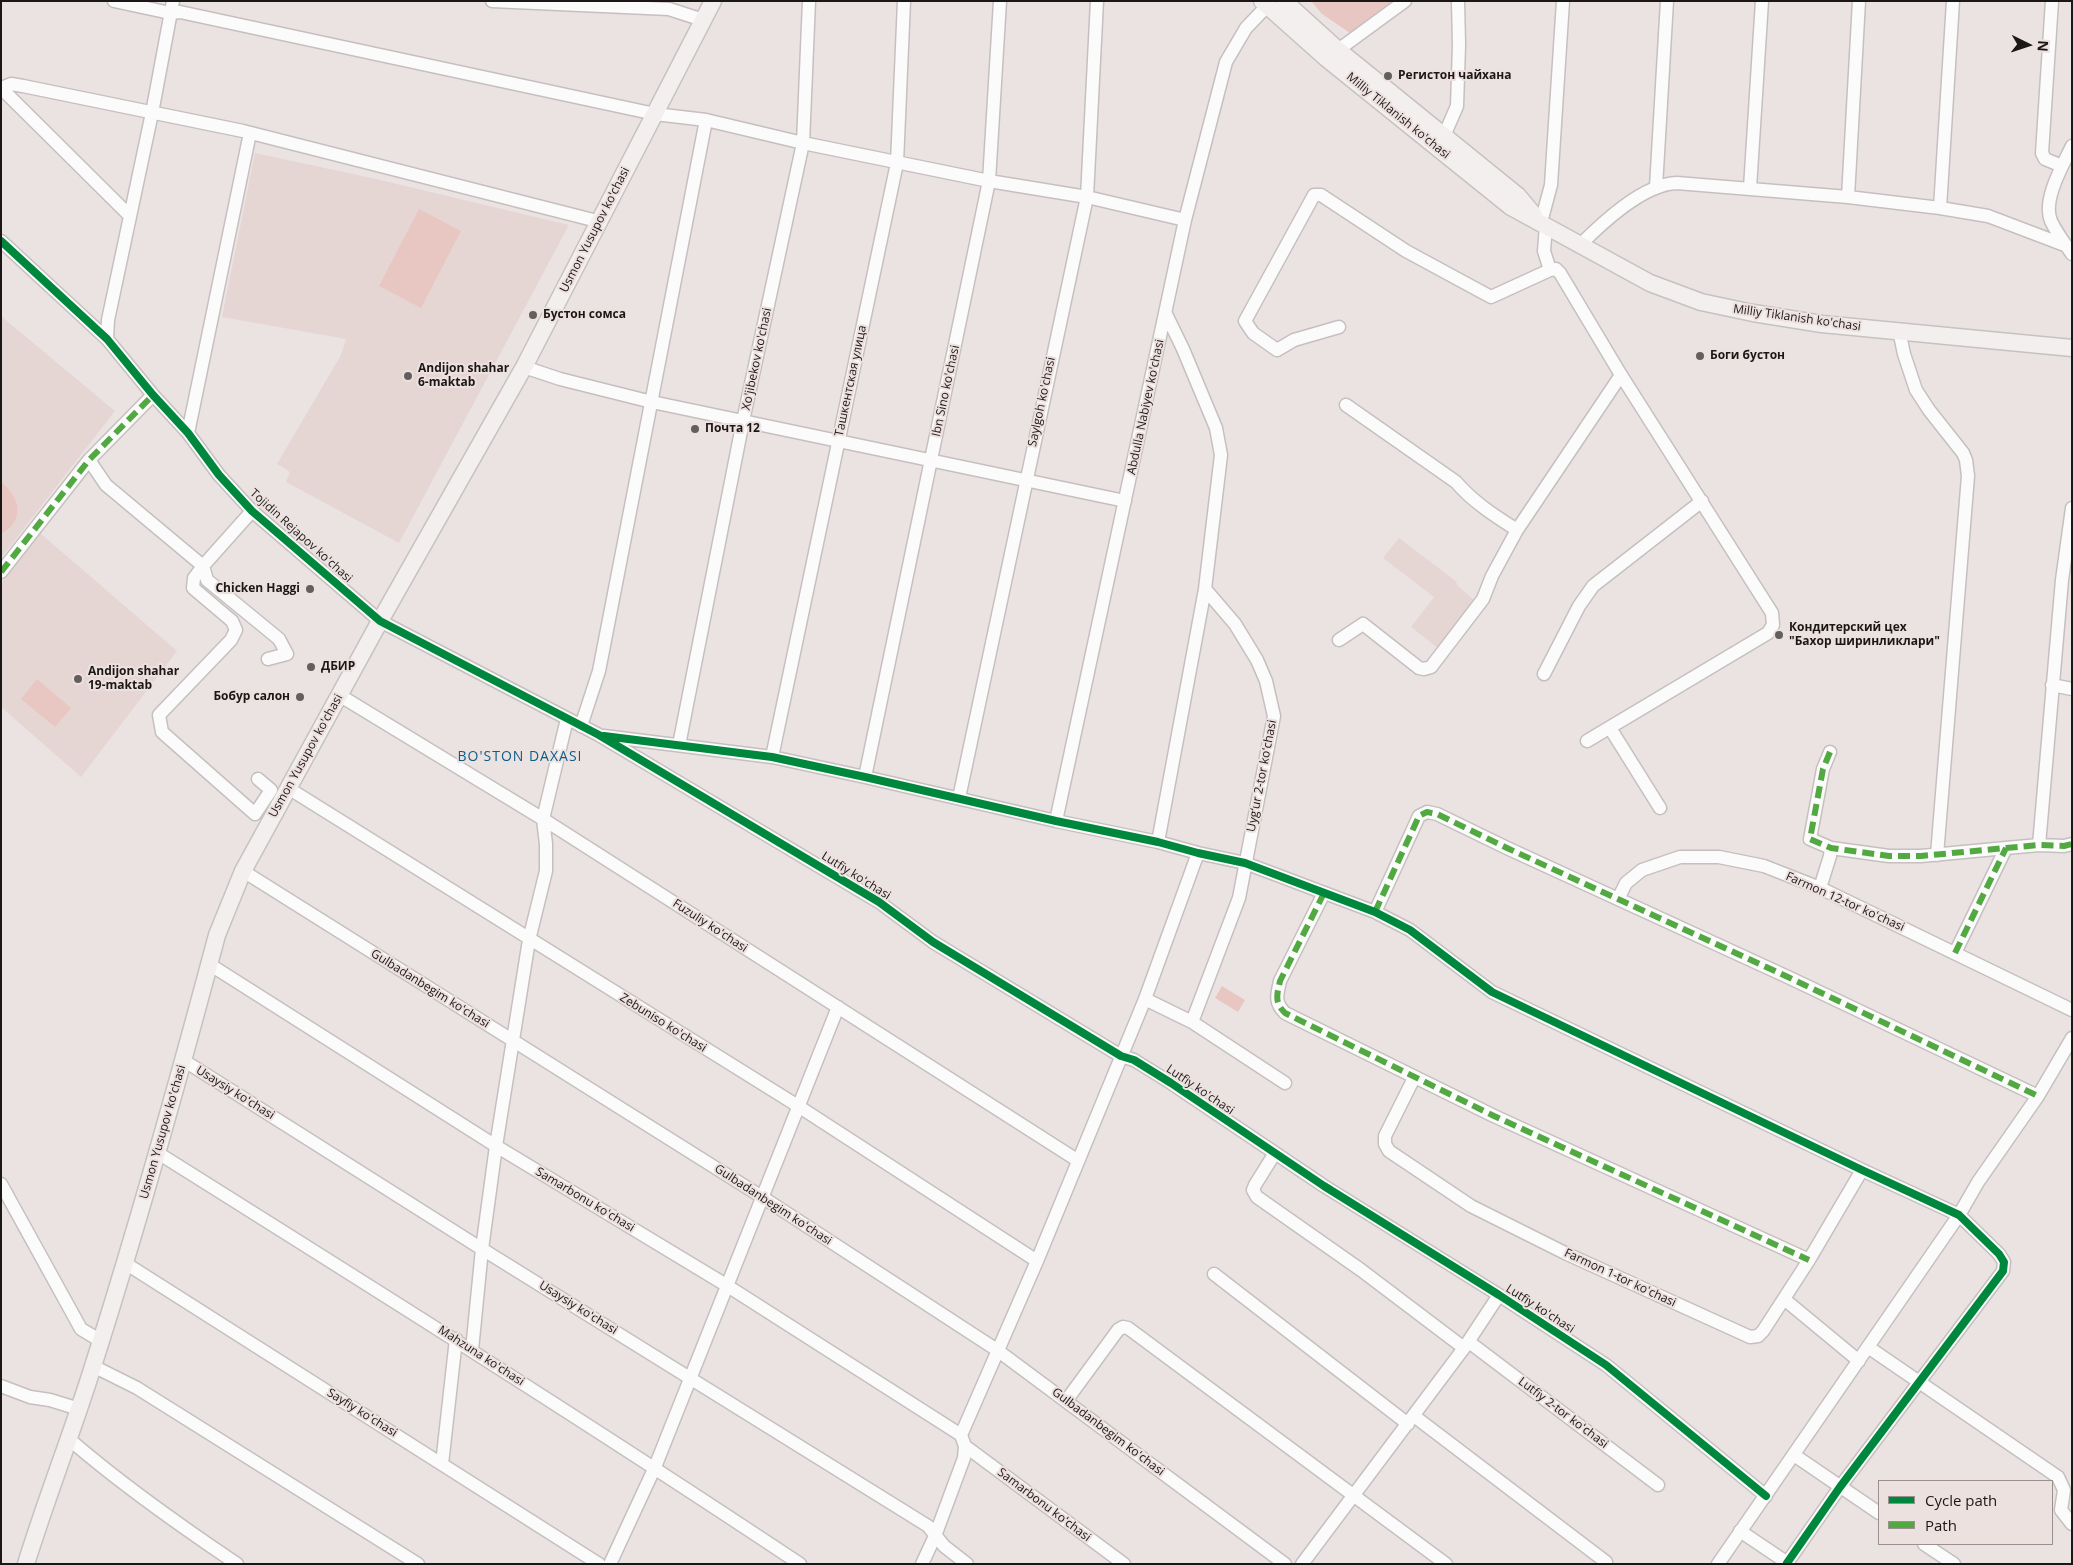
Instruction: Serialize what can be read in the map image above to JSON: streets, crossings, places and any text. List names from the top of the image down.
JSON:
{
  "streets": {
    "main road": ["Milliy Tiklanish ko'chasi", "Usmon Yusupov ko'chasi"],
    "street": [
      "Xo'jibekov ko'chasi",
      "Ташкентская улица",
      "Ibn Sino ko'chasi",
      "Saylgoh ko'chasi",
      "Abdulla Nabiyev ko'chasi",
      "Tojidin Rejapov ko'chasi",
      "Uyg‘ur 2-tor koʻchasi",
      "Lutfiy koʻchasi",
      "Farmon 12-tor koʻchasi",
      "Fuzuliy koʻchasi",
      "Gulbadanbegim koʻchasi",
      "Zebuniso ko'chasi",
      "Usaysiy koʻchasi",
      "Samarbonu koʻchasi",
      "Farmon 1-tor koʻchasi",
      "Mahzuna koʻchasi",
      "Sayfiy koʻchasi",
      "Lutfiy 2-tor koʻchasi"
    ]
  },
  "crossings": [
    ["Milliy Tiklanish ko'chasi", "Abdulla Nabiyev ko'chasi"],
    ["Usmon Yusupov ko'chasi", "Tojidin Rejapov ko'chasi"],
    ["Usmon Yusupov ko'chasi", "Fuzuliy koʻchasi"],
    ["Usmon Yusupov ko'chasi", "Gulbadanbegim koʻchasi"],
    ["Usmon Yusupov ko'chasi", "Zebuniso ko'chasi"],
    ["Usmon Yusupov ko'chasi", "Usaysiy koʻchasi"],
    ["Usmon Yusupov ko'chasi", "Samarbonu koʻchasi"],
    ["Usmon Yusupov ko'chasi", "Mahzuna koʻchasi"],
    ["Usmon Yusupov ko'chasi", "Sayfiy koʻchasi"],
    ["Tojidin Rejapov ko'chasi", "Lutfiy koʻchasi"],
    ["Lutfiy koʻchasi", "Lutfiy 2-tor koʻchasi"]
  ],
  "districts": ["BO'STON DAXASI"],
  "places": [
    "Регистон чайхана",
    "Бустон сомса",
    "Боги бустон",
    "Andijon shahar 6-maktab",
    "Почта 12",
    "Chicken Haggi",
    "Кондитерский цех \"Бахор ширинликлари\"",
    "ДБИР",
    "Andijon shahar 19-maktab",
    "Бобур салон"
  ],
  "legend": ["Cycle path", "Path"],
  "north": "right"
}
